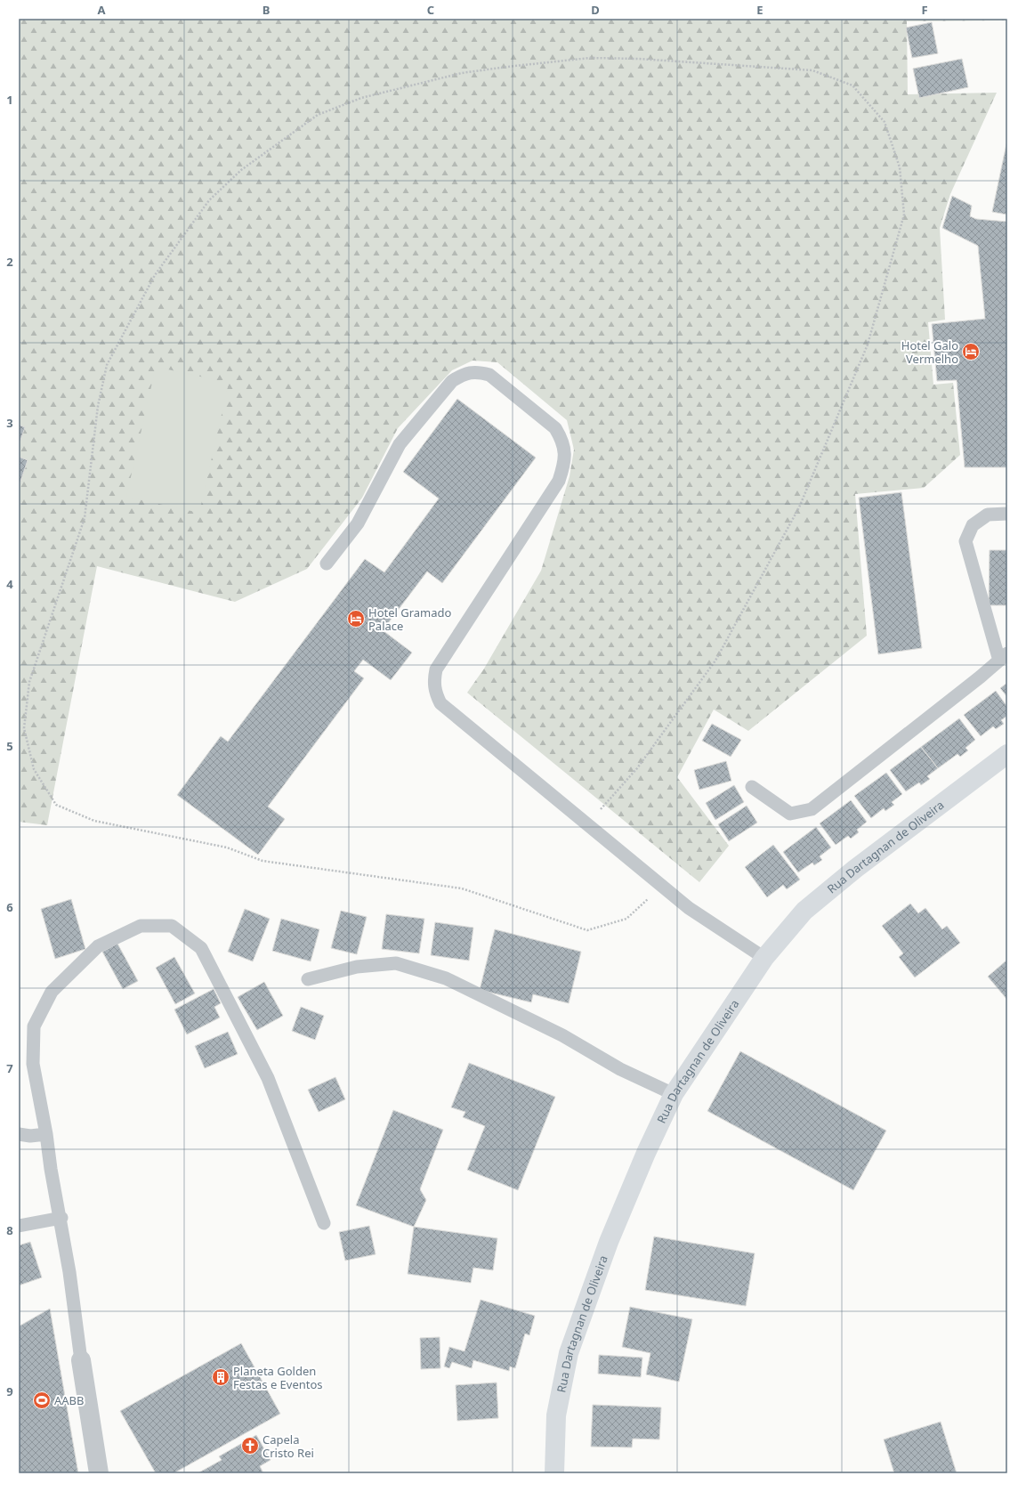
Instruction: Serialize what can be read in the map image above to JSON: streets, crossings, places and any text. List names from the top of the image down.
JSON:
{
  "streets": {
    "street": ["Rua Dartagnan de Oliveira"]
  },
  "places": {
    "hotel": ["Hotel Galo Vermelho", "Hotel Gramado Palace"],
    "building": ["Planeta Golden Festas e Eventos"],
    "sports": ["AABB"],
    "church": ["Capela Cristo Rei"]
  },
  "grid": {
    "columns": [
      "A",
      "B",
      "C",
      "D",
      "E",
      "F"
    ],
    "rows": [
      "1",
      "2",
      "3",
      "4",
      "5",
      "6",
      "7",
      "8",
      "9"
    ]
  }
}
